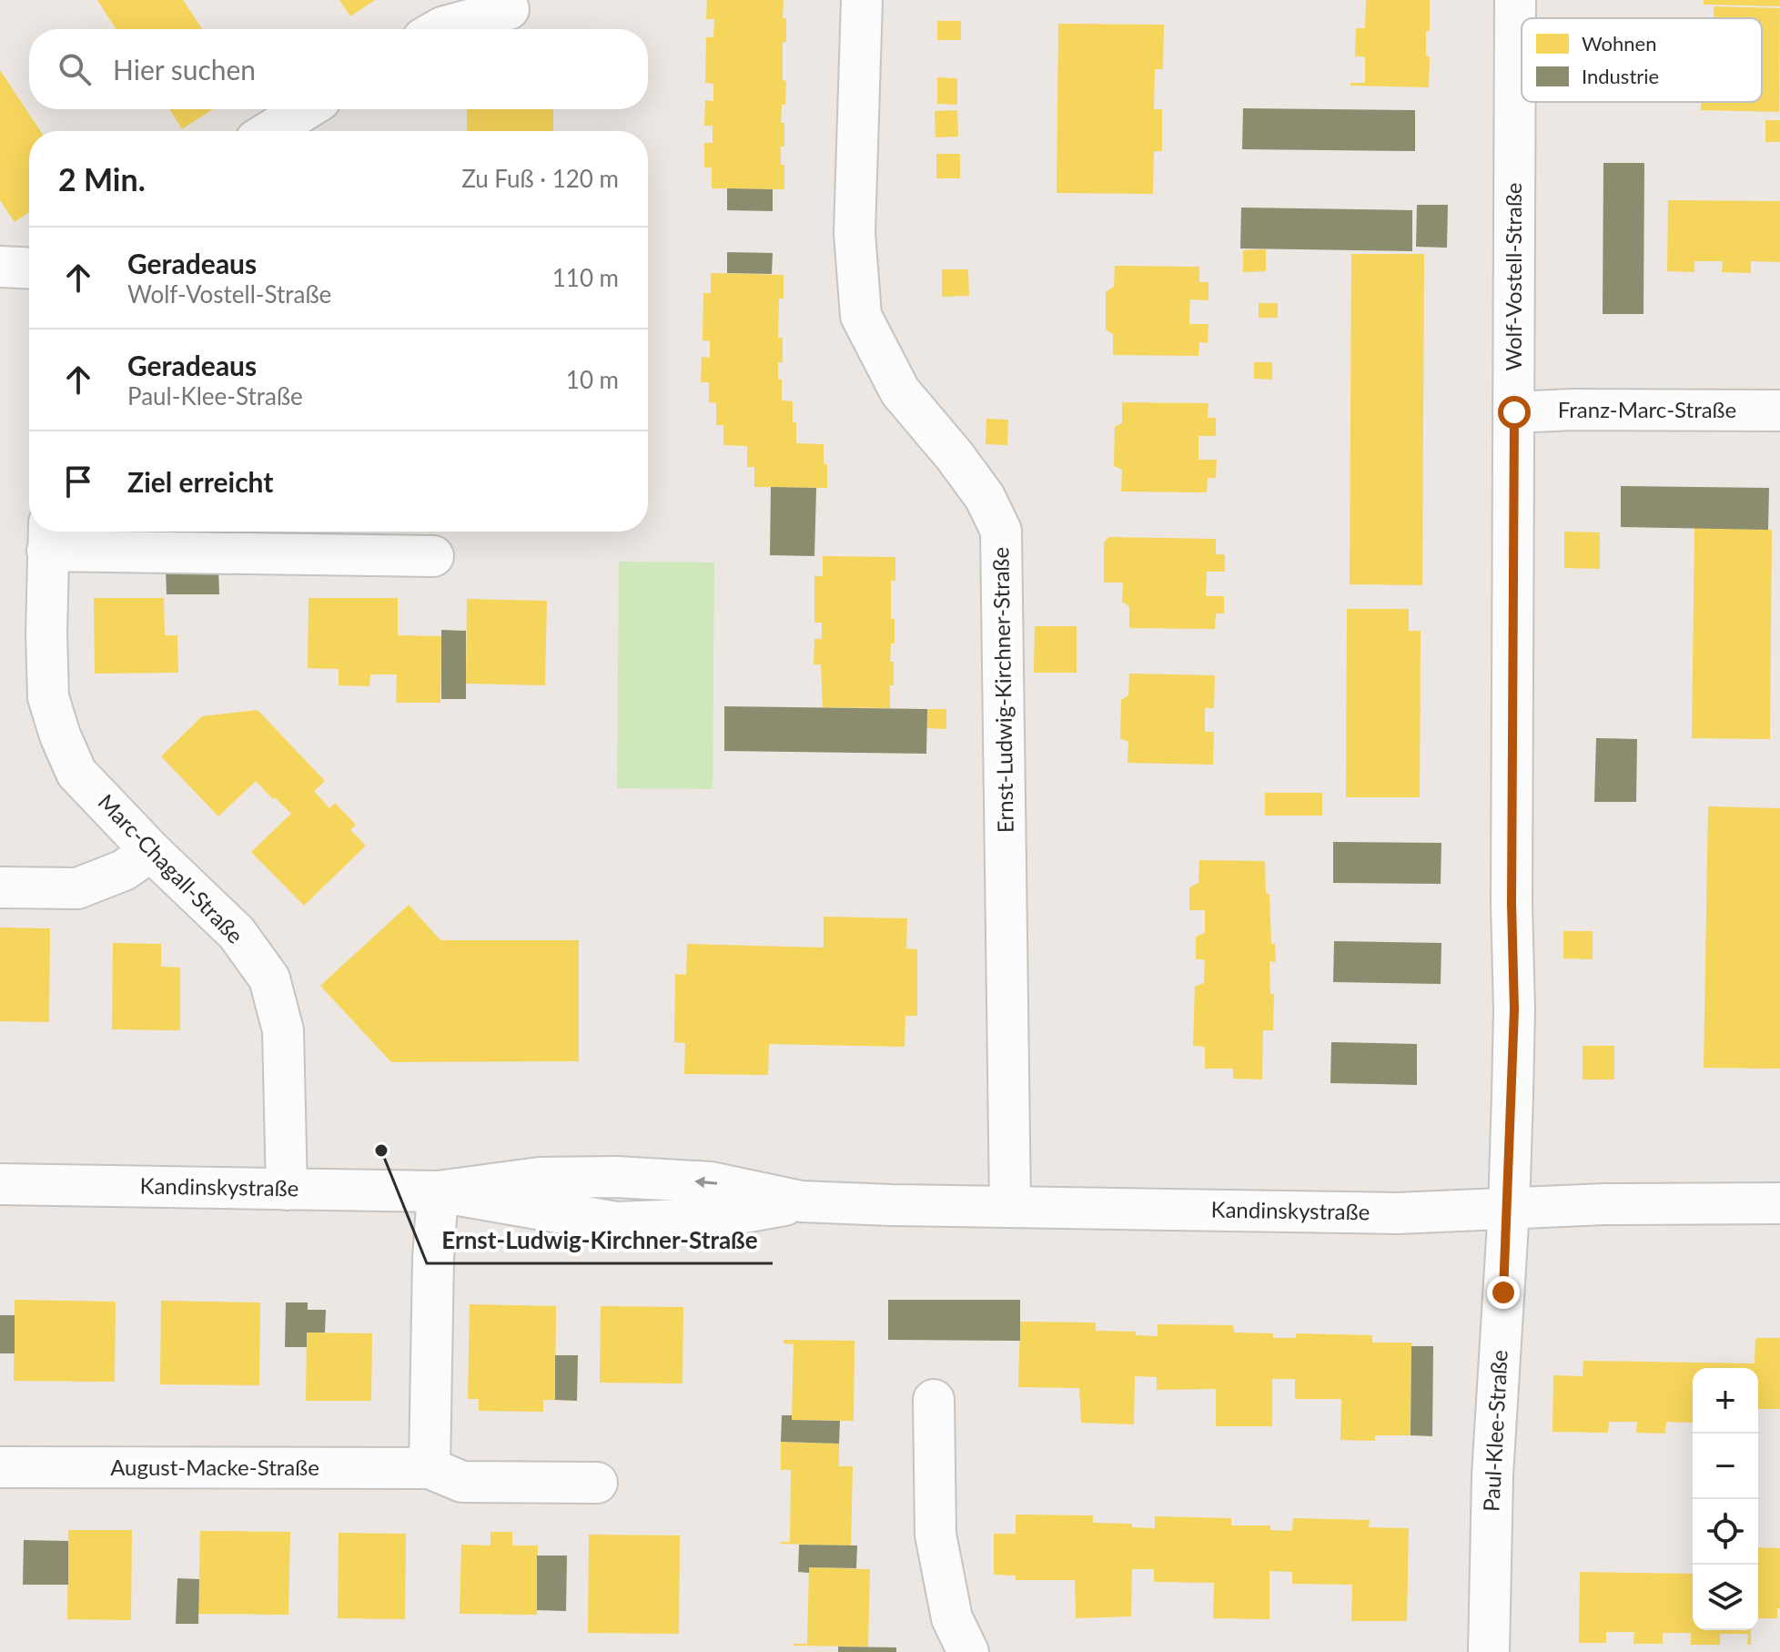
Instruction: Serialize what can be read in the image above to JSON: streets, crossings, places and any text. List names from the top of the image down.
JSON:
{
  "streets": {
    "street": [
      "Wolf-Vostell-Straße",
      "Franz-Marc-Straße",
      "Ernst-Ludwig-Kirchner-Straße",
      "Marc-Chagall-Straße",
      "Kandinskystraße",
      "Paul-Klee-Straße",
      "August-Macke-Straße"
    ]
  },
  "crossings": [
    ["Wolf-Vostell-Straße", "Franz-Marc-Straße"],
    ["Wolf-Vostell-Straße", "Kandinskystraße"],
    ["Wolf-Vostell-Straße", "Paul-Klee-Straße"],
    ["Ernst-Ludwig-Kirchner-Straße", "Kandinskystraße"],
    ["Marc-Chagall-Straße", "Kandinskystraße"],
    ["Kandinskystraße", "Paul-Klee-Straße"]
  ],
  "places": ["Ernst-Ludwig-Kirchner-Straße"],
  "legend": ["Wohnen", "Industrie"],
  "page": {
    "search": "Hier suchen",
    "heading": ["2 Min.", "Zu Fuß · 120 m"],
    "list": [
      ["Geradeaus", "Wolf-Vostell-Straße", "110 m"],
      ["Geradeaus", "Paul-Klee-Straße", "10 m"],
      "Ziel erreicht"
    ],
    "map_buttons": ["+", "−"]
  }
}
